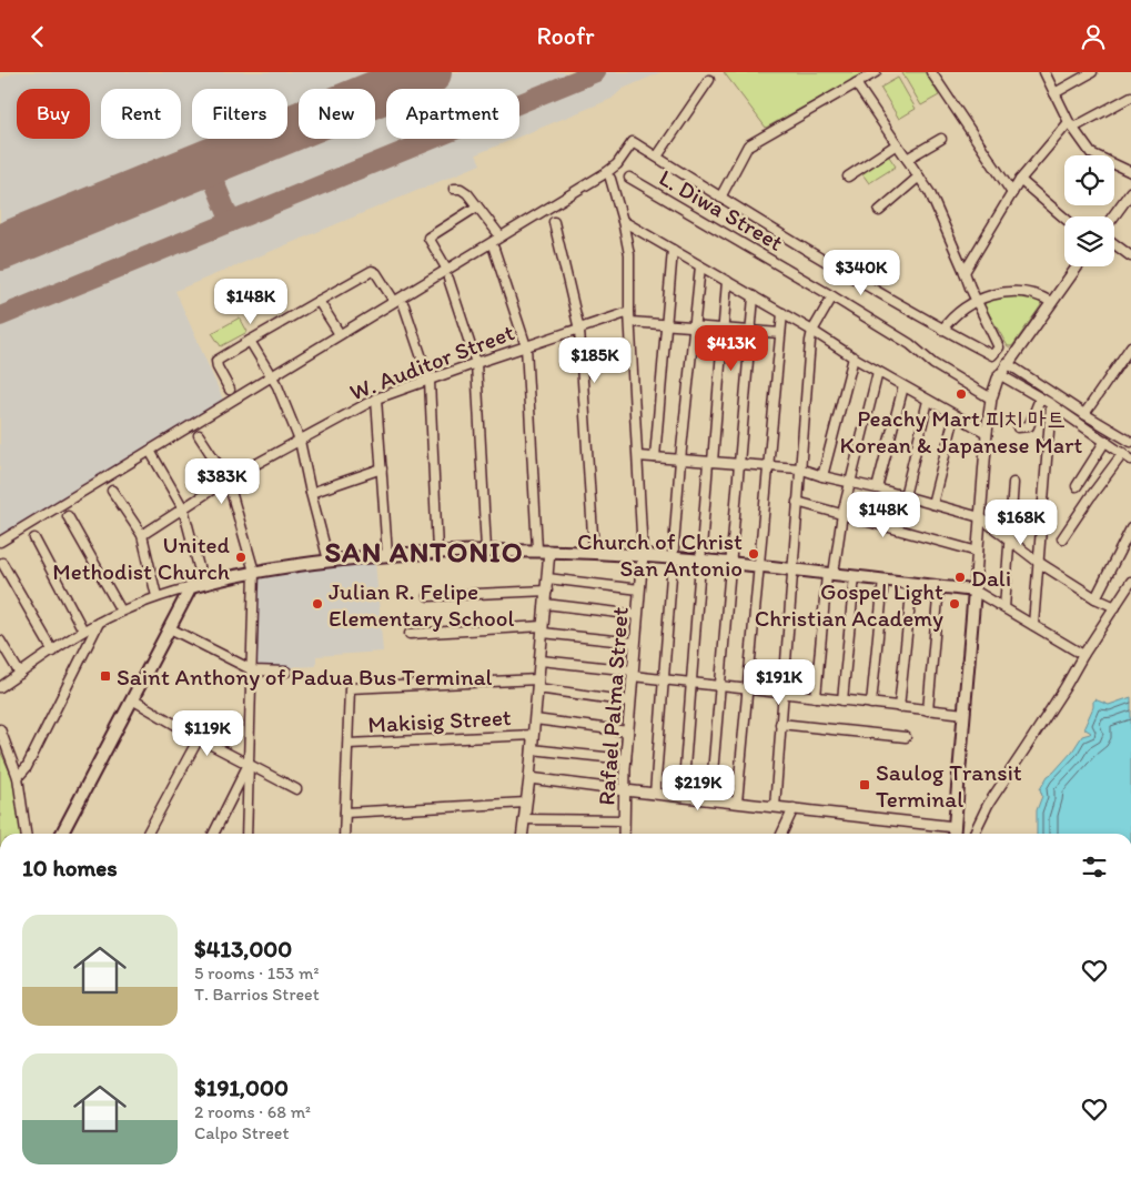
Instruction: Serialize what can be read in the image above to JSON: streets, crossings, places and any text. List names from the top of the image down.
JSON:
{
  "streets": {
    "street": [
      "L. Diwa Street",
      "W. Auditor Street",
      "Rafael Palma Street",
      "Makisig Street"
    ]
  },
  "crossings": [
    ["W. Auditor Street", "Rafael Palma Street"]
  ],
  "districts": ["SAN ANTONIO"],
  "places": {
    "other": [
      "Peachy Mart 피치 마트 Korean & Japanese Mart",
      "Church of Christ San Antonio",
      "United Methodist Church",
      "Dali",
      "Julian R. Felipe Elementary School",
      "Gospel Light Christian Academy"
    ],
    "transit": ["Saint Anthony of Padua Bus Terminal", "Saulog Transit Terminal"]
  },
  "page": {
    "header": "Roofr",
    "chip": [
      "Buy",
      "Rent",
      "Filters",
      "New",
      "Apartment"
    ],
    "price": [
      "$340K",
      "$148K",
      "$413K",
      "$185K",
      "$383K",
      "$148K",
      "$168K",
      "$191K",
      "$119K",
      "$219K"
    ],
    "heading": "10 homes",
    "list": [
      {
        "name": "$413,000",
        "note": "5 rooms · 153 m² · T. Barrios Street"
      },
      {
        "name": "$191,000",
        "note": "2 rooms · 68 m² · Calpo Street"
      }
    ]
  }
}
